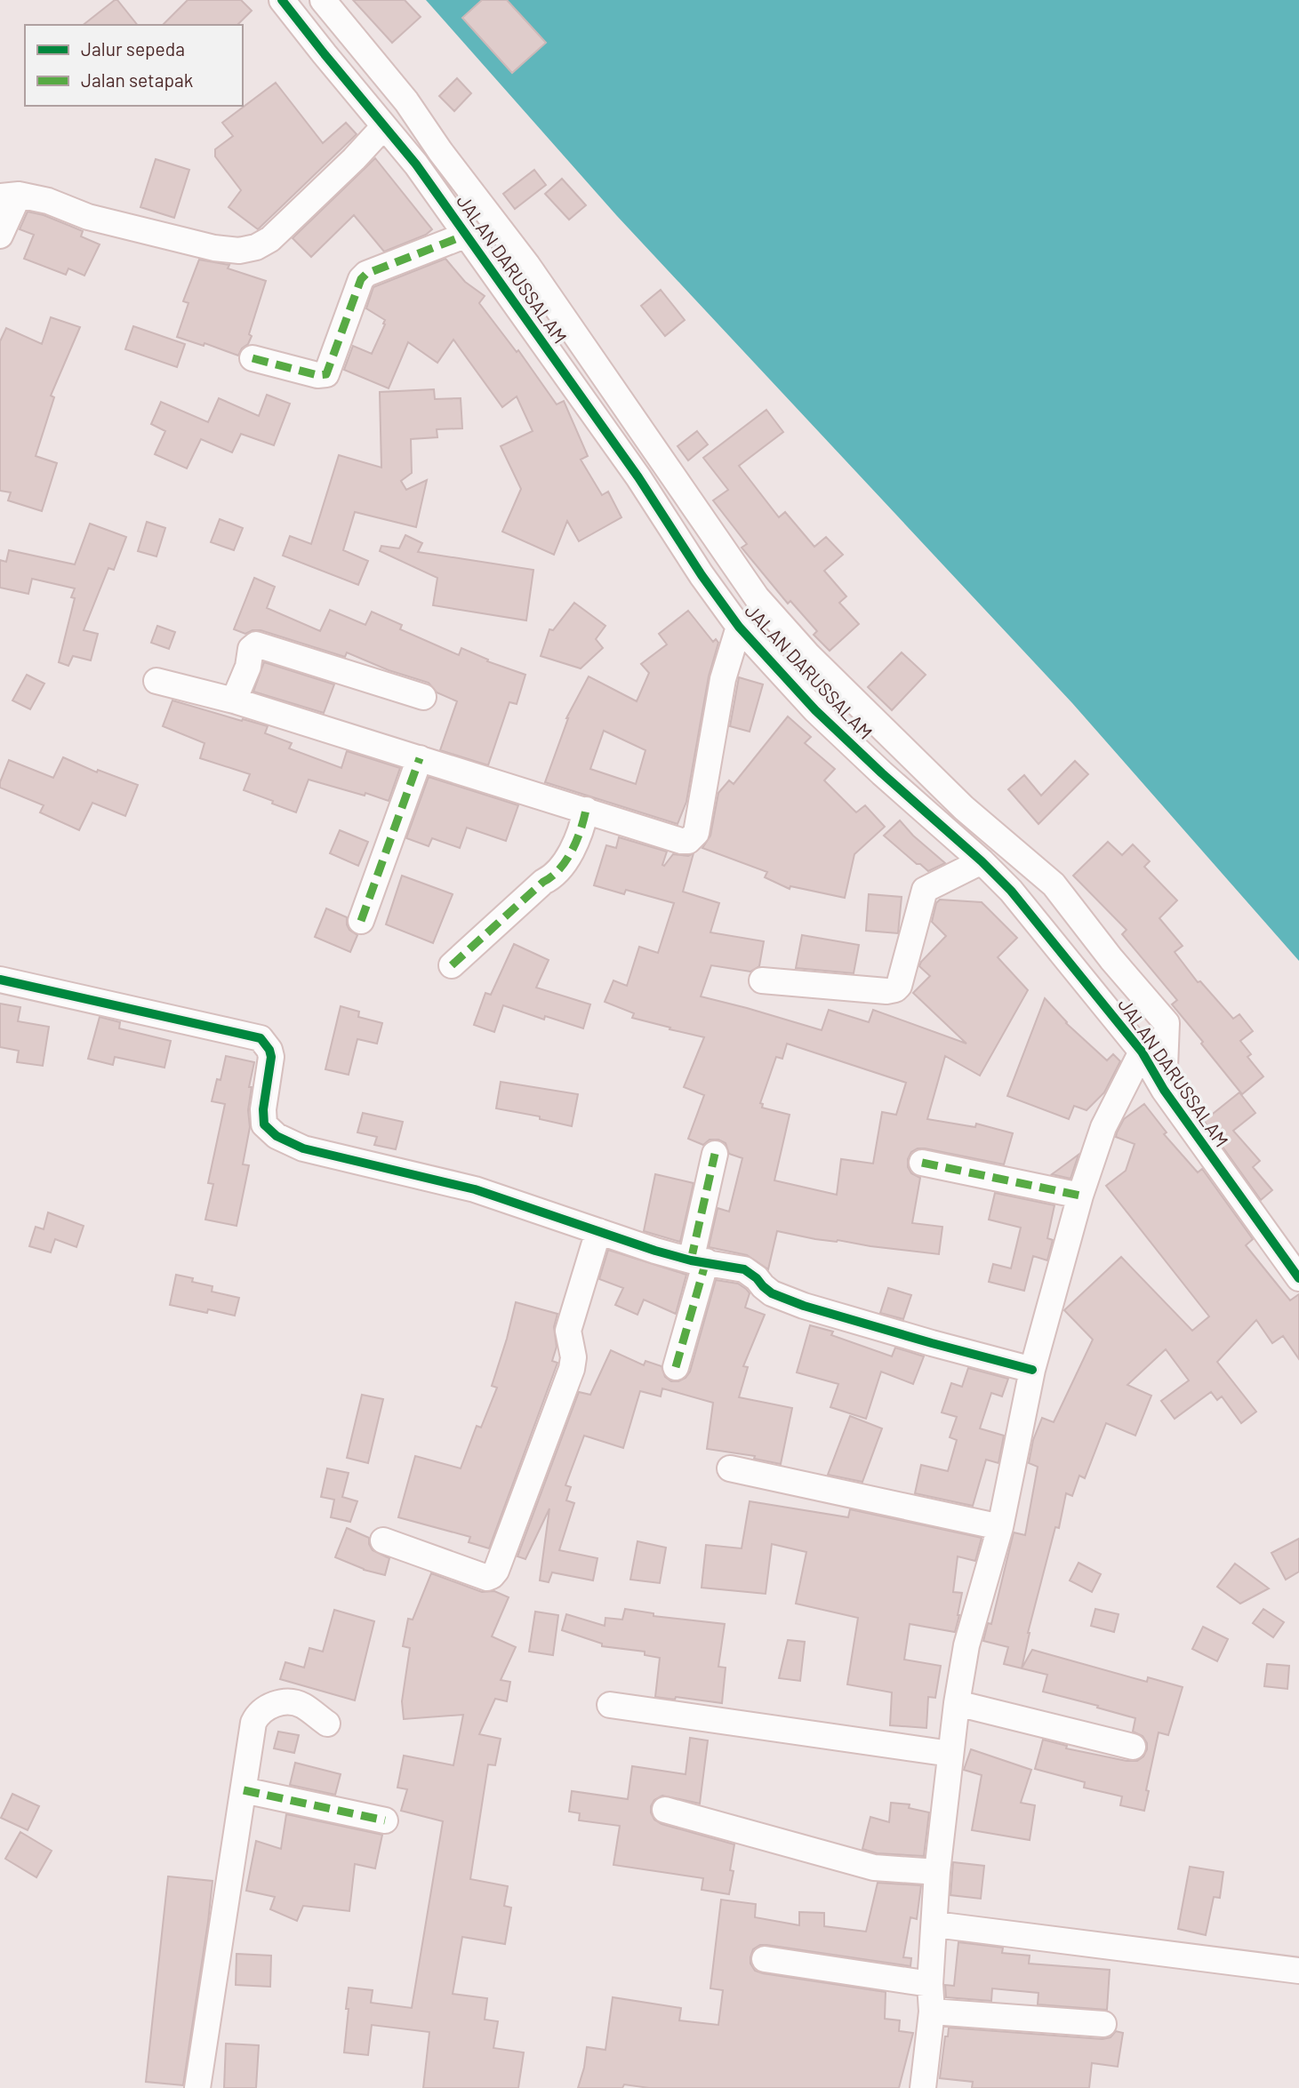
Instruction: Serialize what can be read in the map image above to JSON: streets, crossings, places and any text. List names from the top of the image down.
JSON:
{
  "streets": {
    "street": ["JALAN DARUSSALAM"]
  },
  "legend": ["Jalur sepeda", "Jalan setapak"]
}
